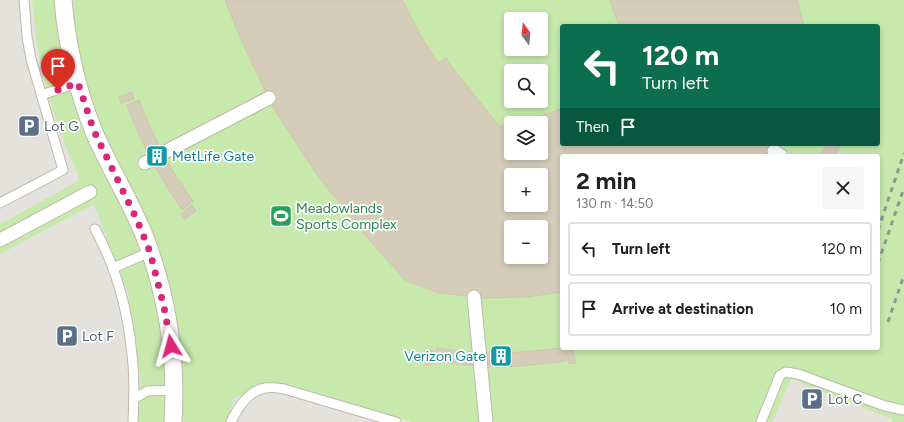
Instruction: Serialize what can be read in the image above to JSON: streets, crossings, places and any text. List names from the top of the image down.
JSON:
{
  "places": {
    "parking": ["Lot G", "Lot F", "Lot C"],
    "building": ["MetLife Gate", "Verizon Gate"],
    "sports": ["Meadowlands Sports Complex"]
  },
  "north": "top",
  "page": {
    "map_buttons": ["+", "−"],
    "turn": ["120 m", "Turn left"],
    "then": "Then",
    "heading": ["2 min", "130 m · 14:50"],
    "list": [
      {
        "name": "Turn left",
        "value": "120 m"
      },
      {
        "name": "Arrive at destination",
        "value": "10 m"
      }
    ]
  }
}
